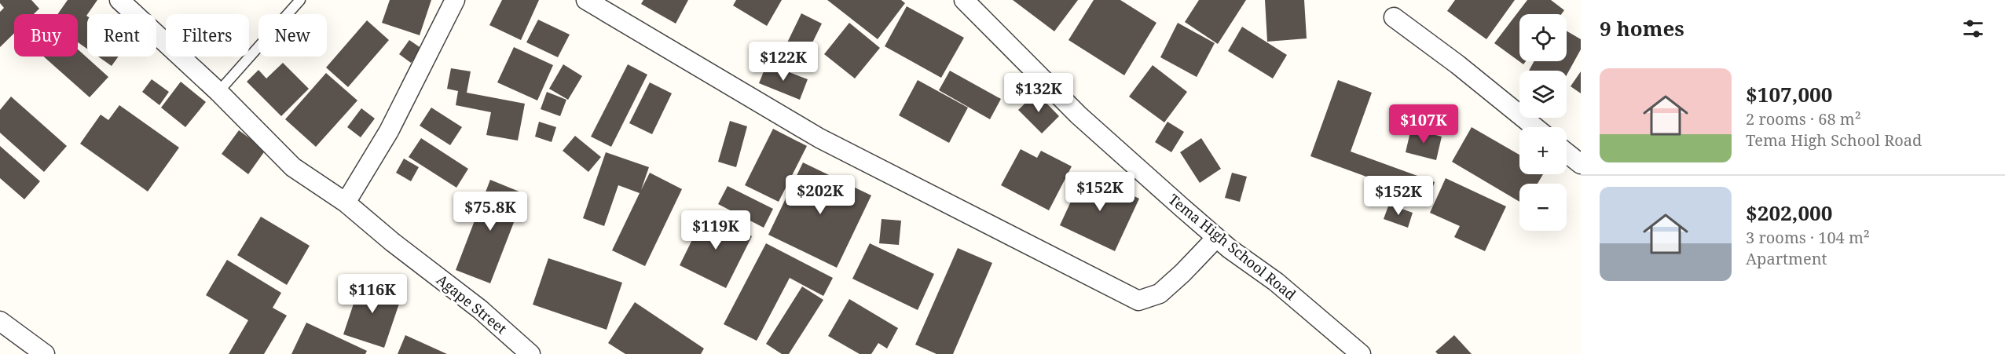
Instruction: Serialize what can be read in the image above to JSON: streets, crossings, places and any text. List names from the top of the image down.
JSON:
{
  "streets": {
    "street": ["Tema High School Road", "Agape Street"]
  },
  "page": {
    "heading": "9 homes",
    "map_buttons": ["+", "−"],
    "chip": [
      "Buy",
      "Rent",
      "Filters",
      "New"
    ],
    "price": [
      "$122K",
      "$132K",
      "$107K",
      "$152K",
      "$202K",
      "$152K",
      "$75.8K",
      "$119K",
      "$116K"
    ],
    "list": [
      {
        "name": "$107,000",
        "note": "2 rooms · 68 m² · Tema High School Road"
      },
      {
        "name": "$202,000",
        "note": "3 rooms · 104 m² · Apartment"
      }
    ]
  }
}
